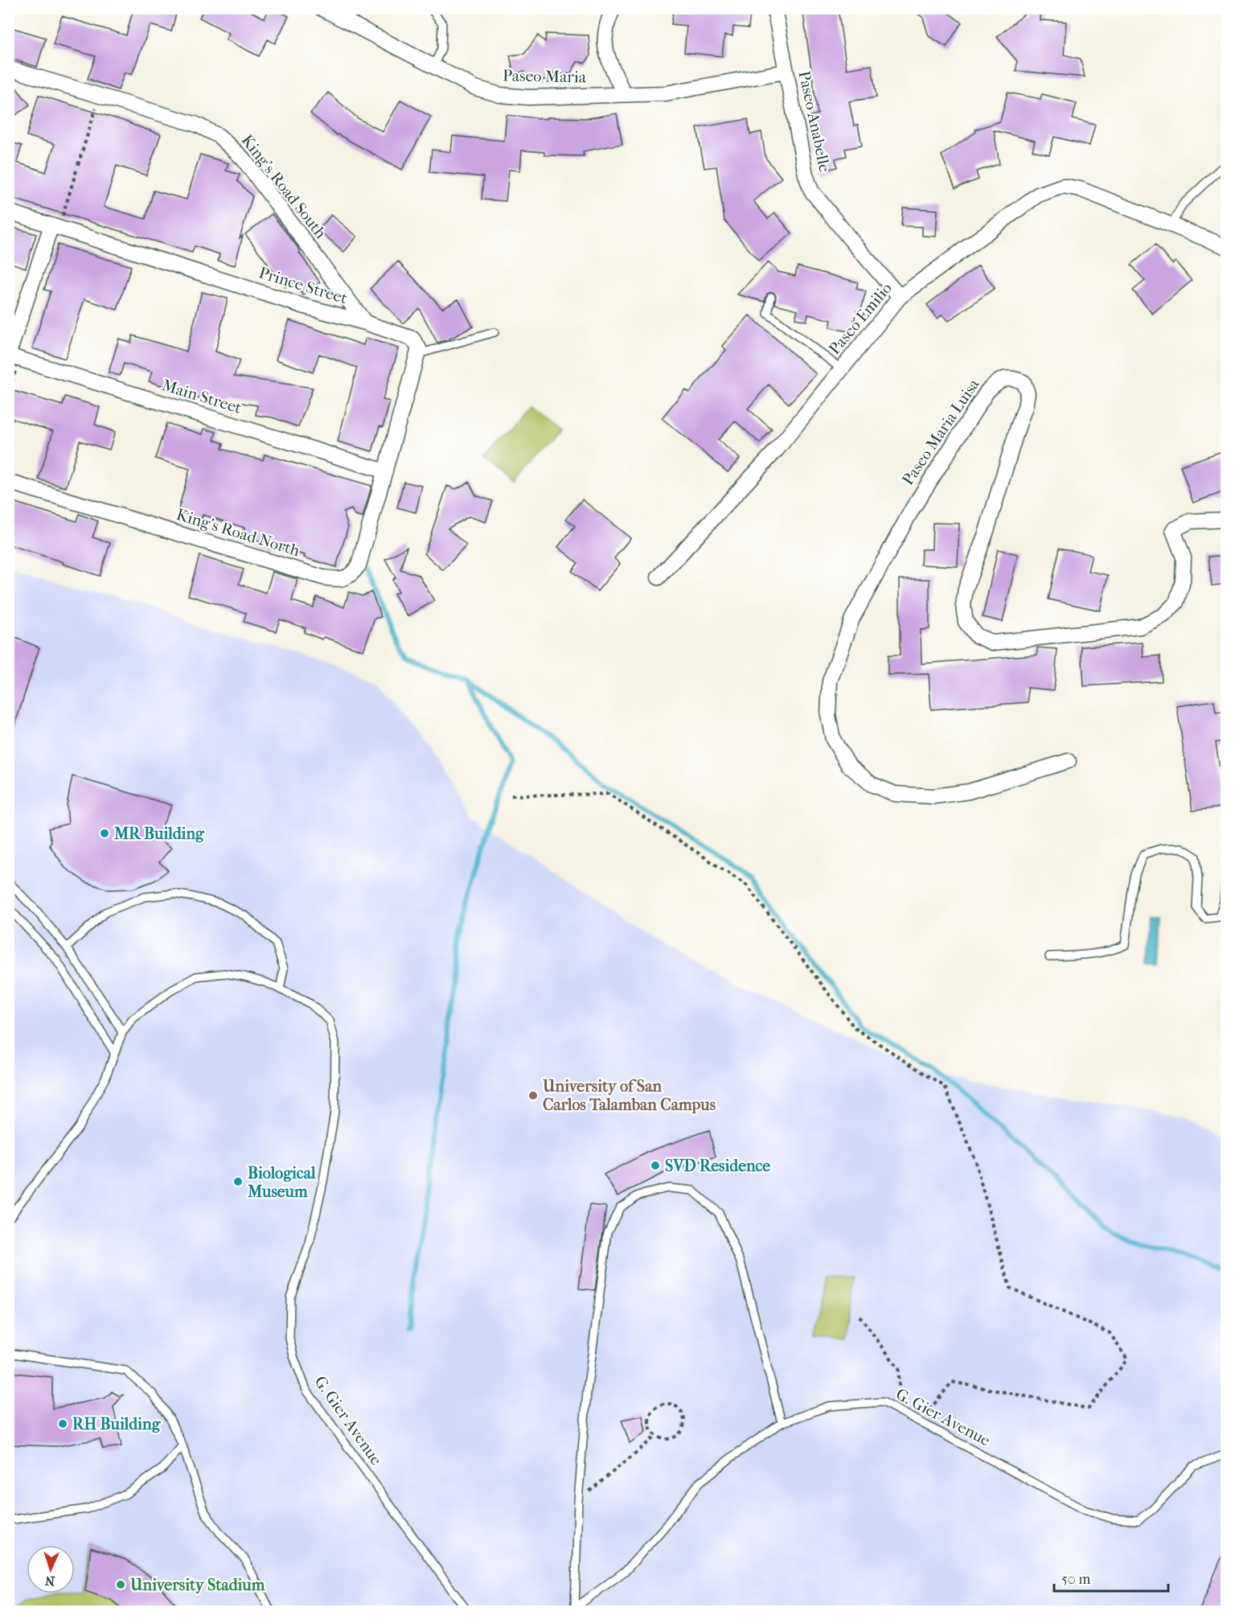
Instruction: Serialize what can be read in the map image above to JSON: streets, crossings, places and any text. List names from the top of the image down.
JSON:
{
  "streets": {
    "street": [
      "Paseo Maria",
      "Paseo Anabelle",
      "King's Road South",
      "Prince Street",
      "Paseo Emilio",
      "Main Street",
      "Paseo Maria Luisa",
      "King's Road North"
    ],
    "lane": ["G. Gier Avenue"]
  },
  "crossings": [
    ["Paseo Maria", "Paseo Anabelle"],
    ["Paseo Anabelle", "Paseo Emilio"],
    ["King's Road South", "Prince Street"],
    ["Main Street", "King's Road North"]
  ],
  "places": [
    "MR Building",
    "University of San Carlos Talamban Campus",
    "SVD Residence",
    "Biological Museum",
    "RH Building",
    "University Stadium"
  ],
  "scale_bar": "50 m",
  "north": "bottom"
}
